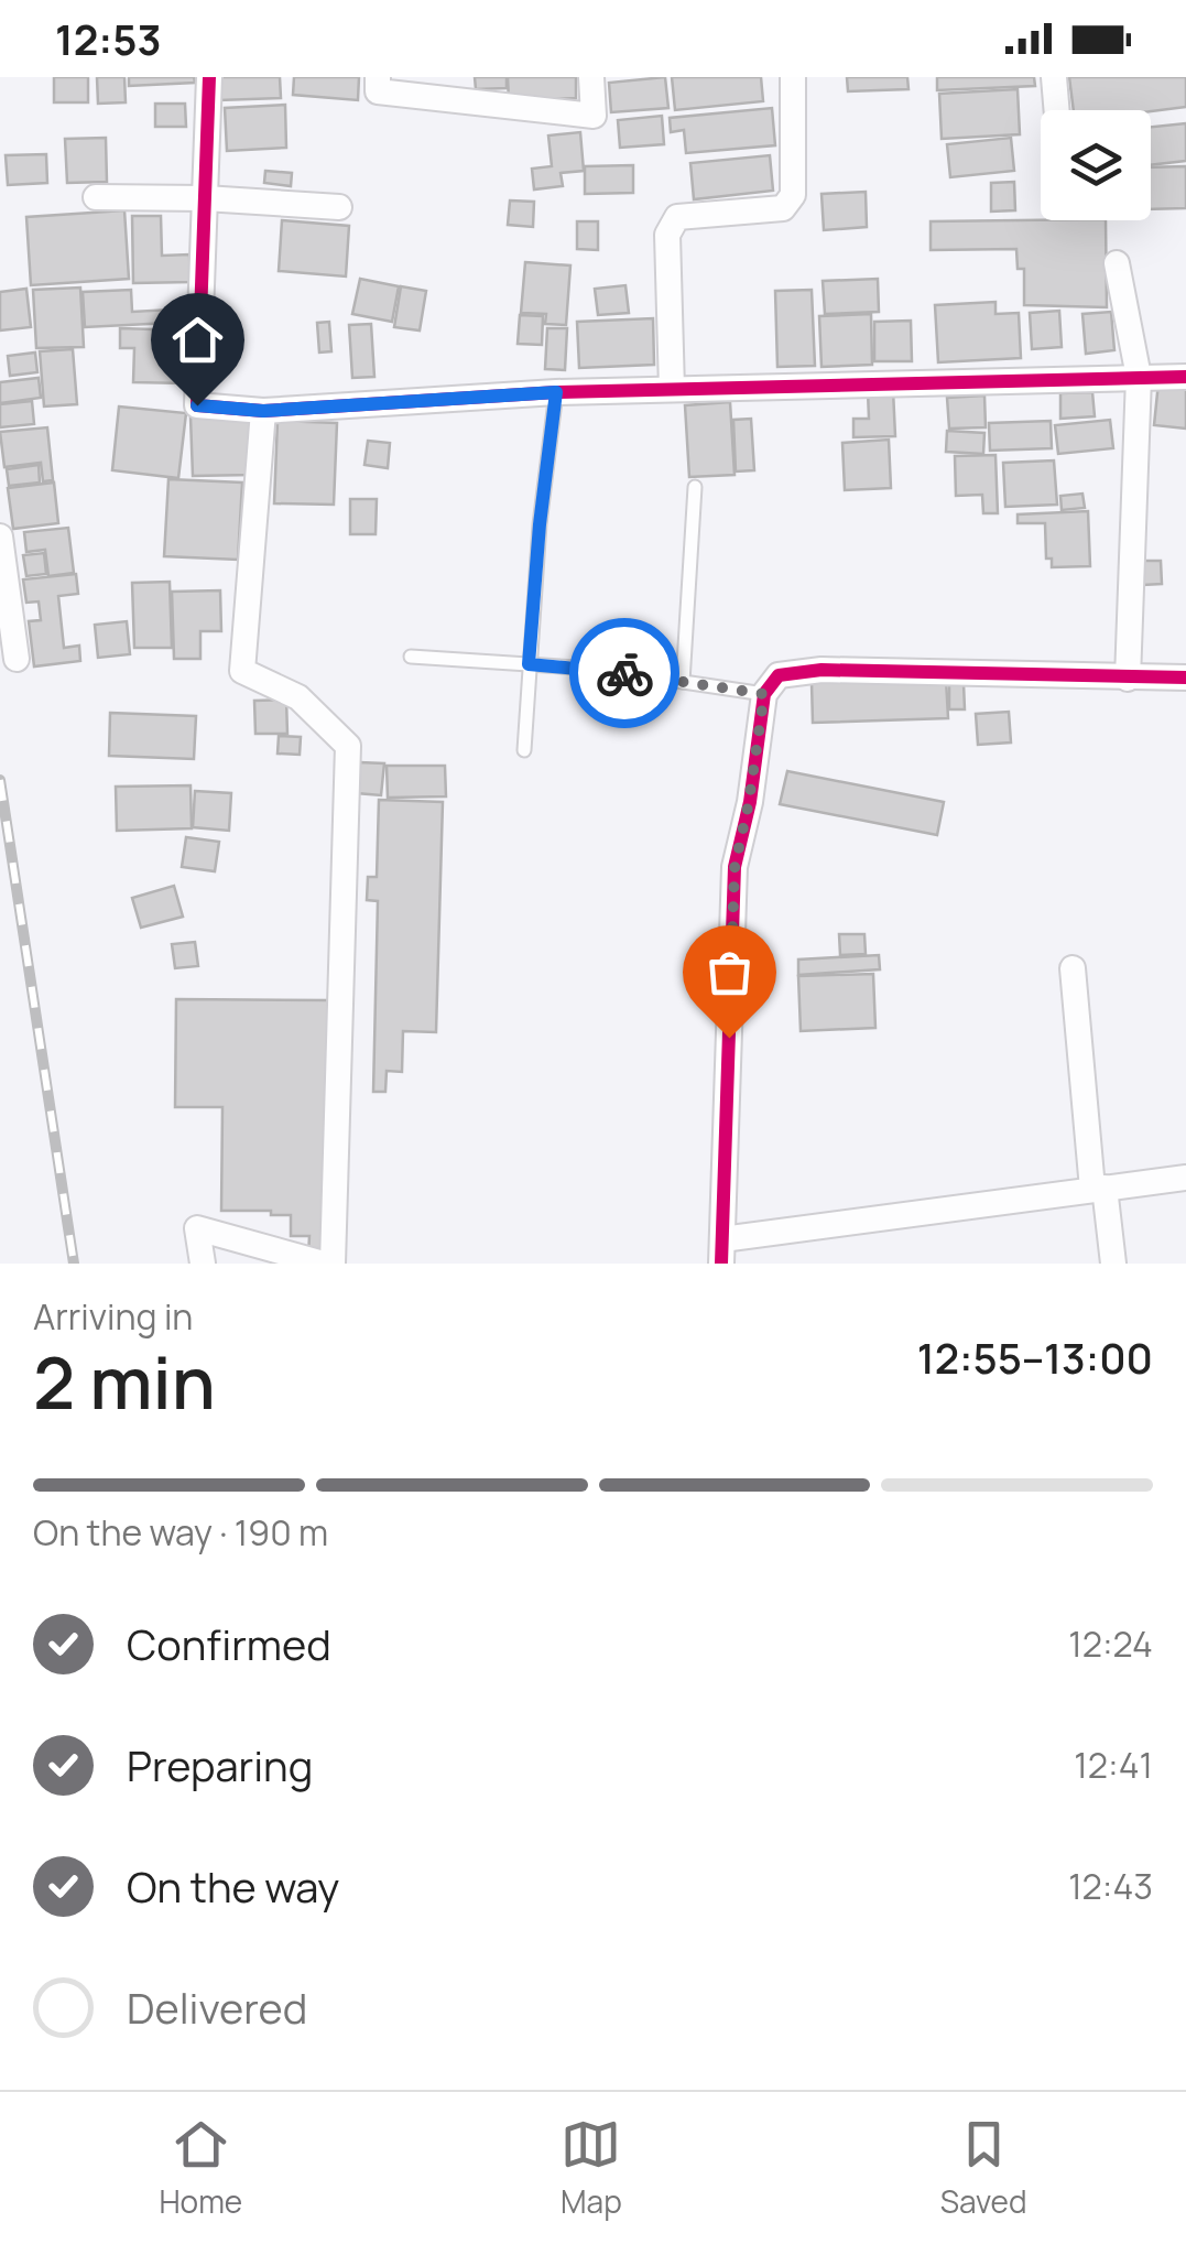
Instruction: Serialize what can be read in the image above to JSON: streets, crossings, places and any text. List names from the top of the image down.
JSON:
{
  "page": {
    "status": "12:53",
    "heading": ["2 min", "Arriving in", "12:55–13:00"],
    "bar": "On the way · 190 m",
    "list": [
      ["Confirmed", "12:24"],
      ["Preparing", "12:41"],
      ["On the way", "12:43"],
      "Delivered"
    ],
    "tabs": ["Home", "Map", "Saved"]
  }
}
